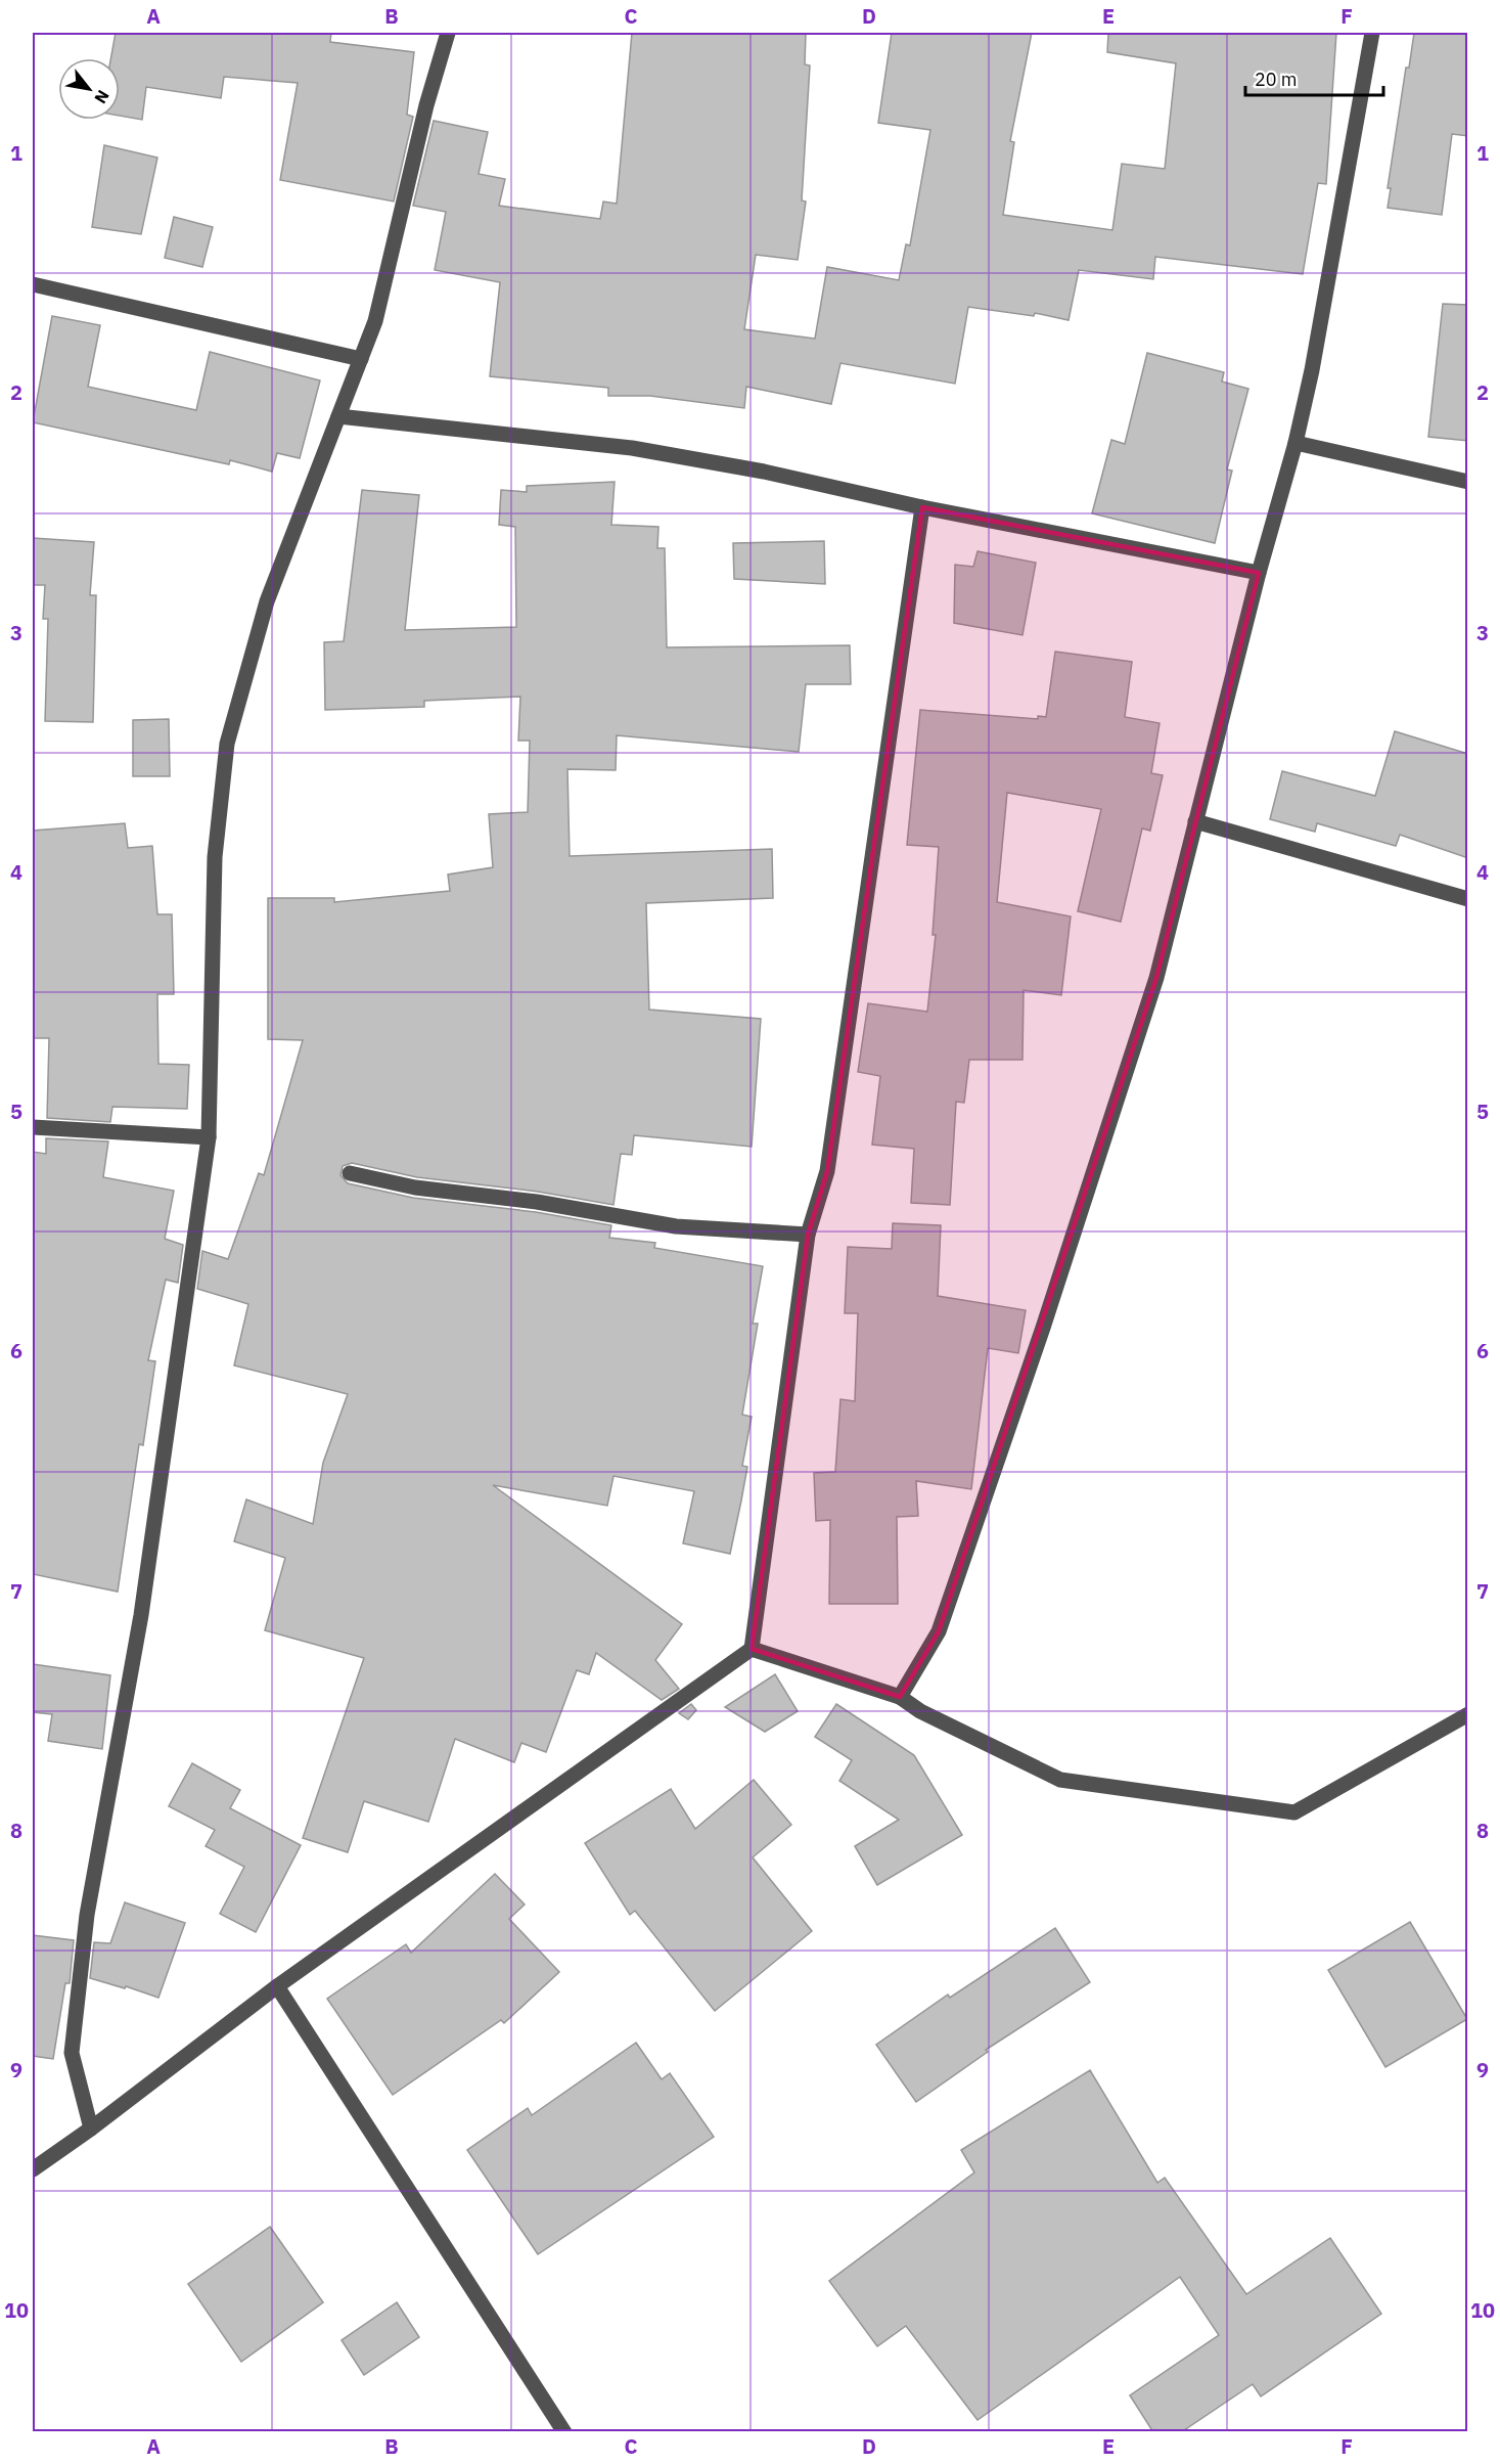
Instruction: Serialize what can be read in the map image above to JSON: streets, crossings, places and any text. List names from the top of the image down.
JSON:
{
  "scale_bar": "20 m",
  "north": "bottom right",
  "grid": {
    "columns": [
      "A",
      "B",
      "C",
      "D",
      "E",
      "F"
    ],
    "rows": [
      "1",
      "2",
      "3",
      "4",
      "5",
      "6",
      "7",
      "8",
      "9",
      "10"
    ]
  }
}
